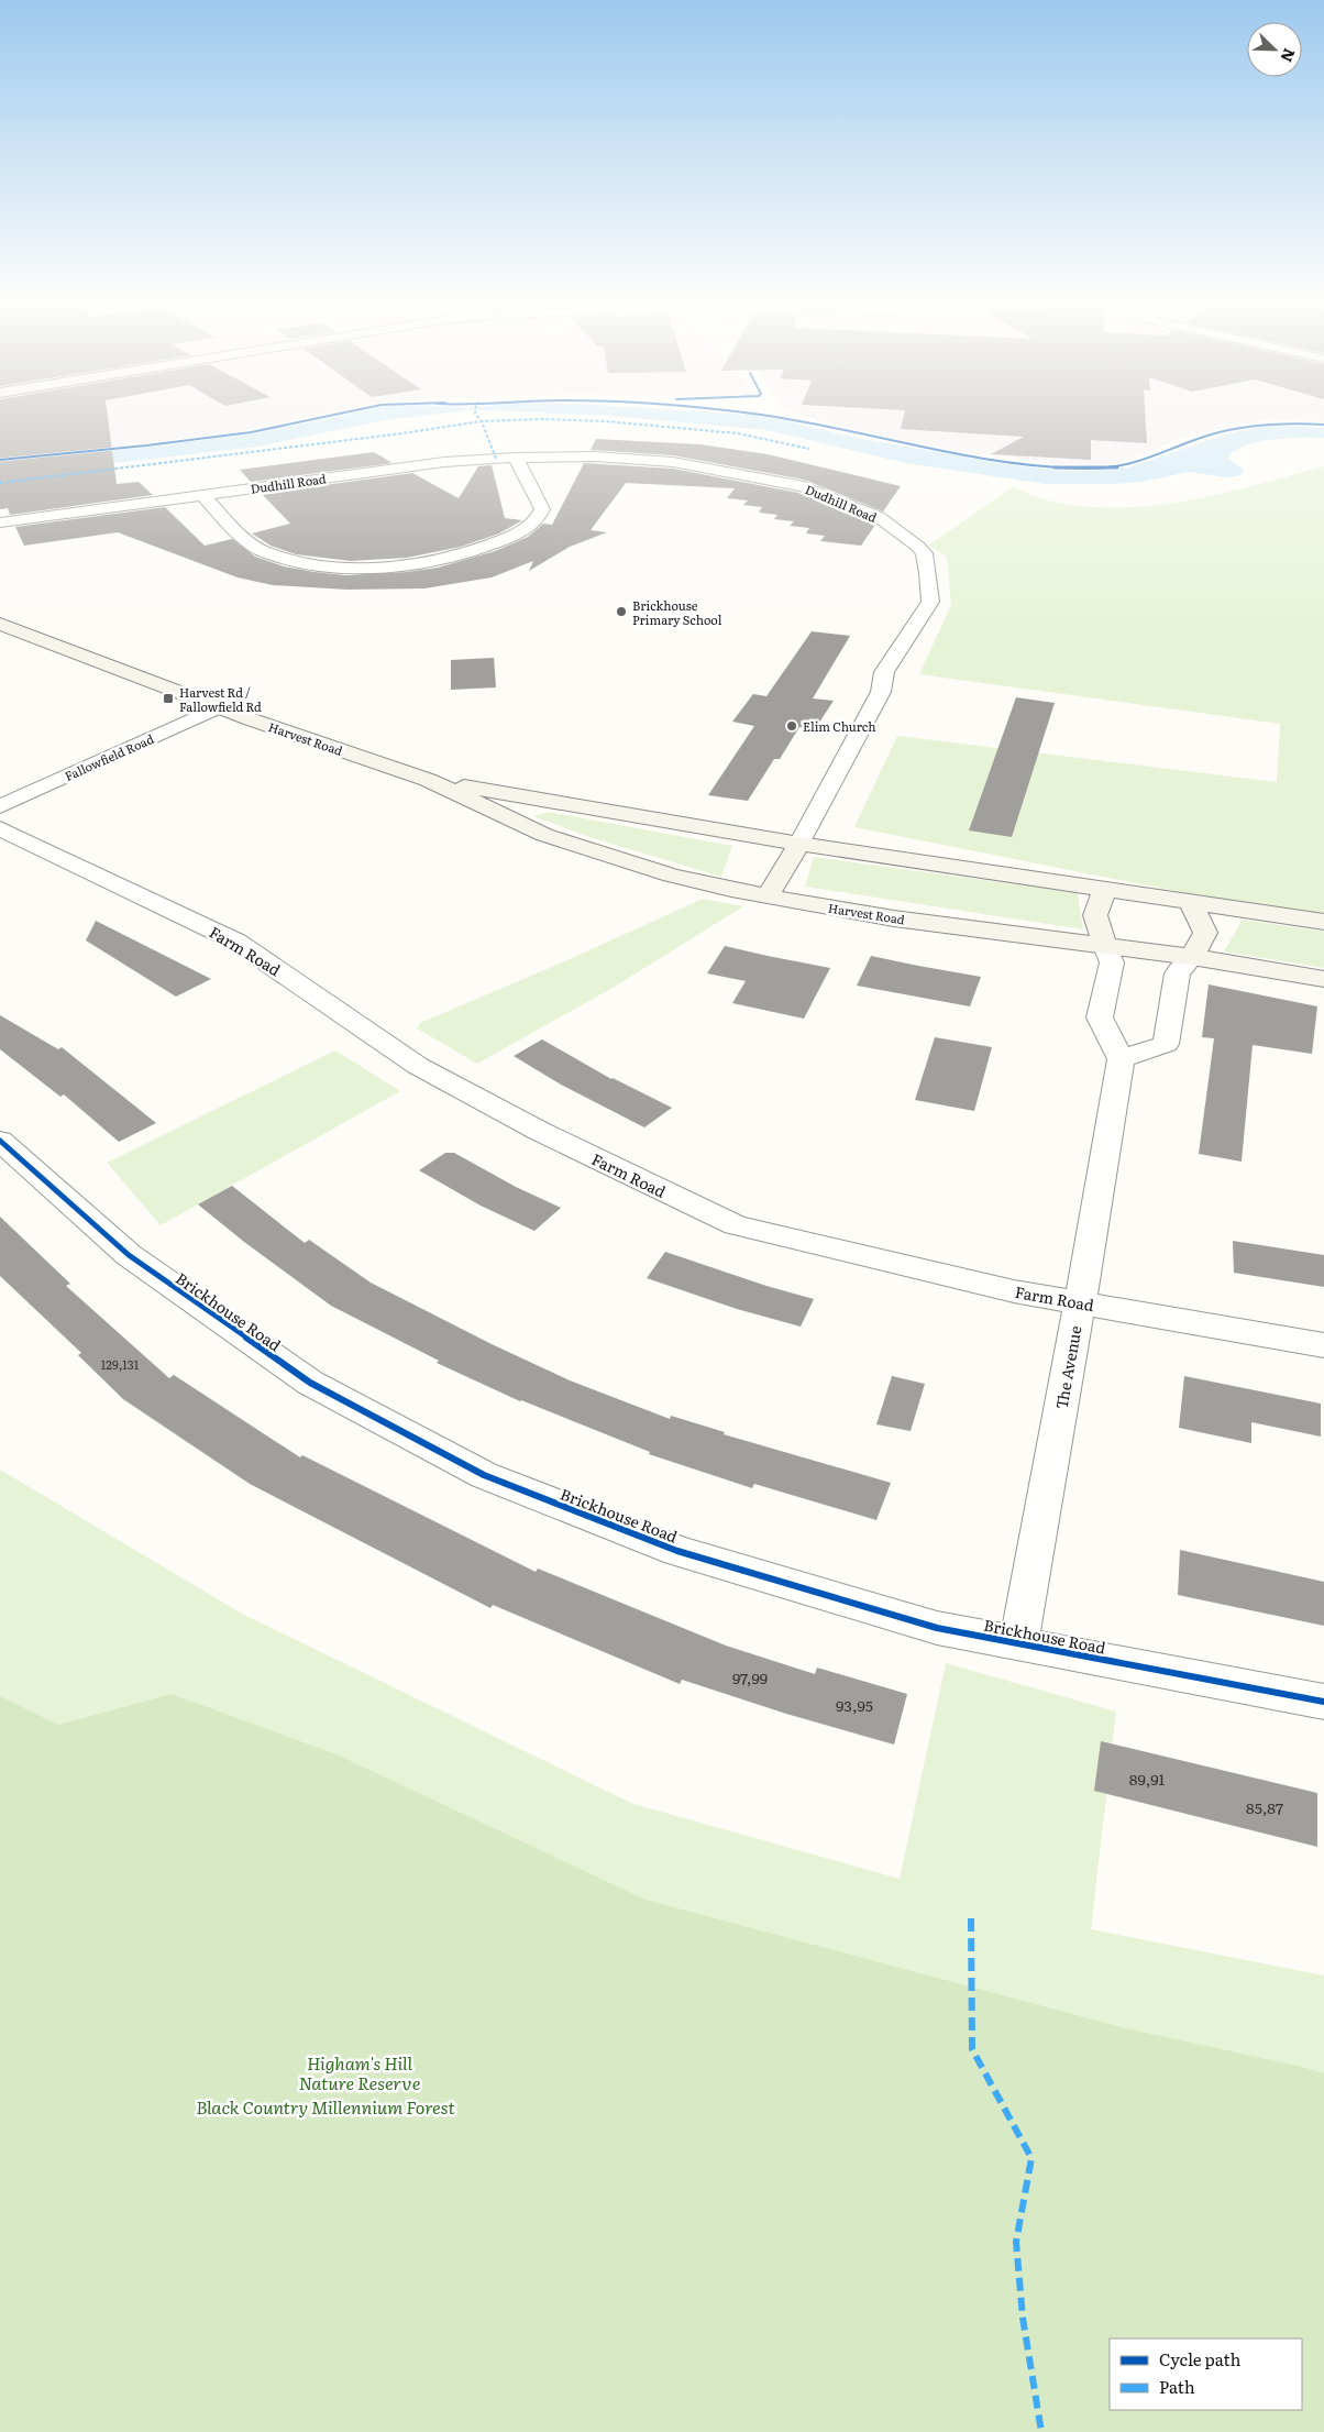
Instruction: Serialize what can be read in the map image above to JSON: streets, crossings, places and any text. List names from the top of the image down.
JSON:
{
  "streets": {
    "street": [
      "Dudhill Road",
      "Harvest Road",
      "Fallowfield Road",
      "Farm Road",
      "Brickhouse Road",
      "The Avenue"
    ]
  },
  "crossings": [
    ["Dudhill Road", "Harvest Road"],
    ["Harvest Road", "Fallowfield Road"],
    ["Farm Road", "The Avenue"],
    ["Brickhouse Road", "The Avenue"]
  ],
  "parks": ["Higham's Hill Nature Reserve", "Black Country Millennium Forest"],
  "places": {
    "other": ["Brickhouse Primary School", "Elim Church"],
    "transit": ["Harvest Rd / Fallowfield Rd"]
  },
  "house_numbers": [
    "129,131",
    "97,99",
    "93,95",
    "89,91",
    "85,87"
  ],
  "legend": ["Cycle path", "Path"],
  "north": "bottom right"
}
